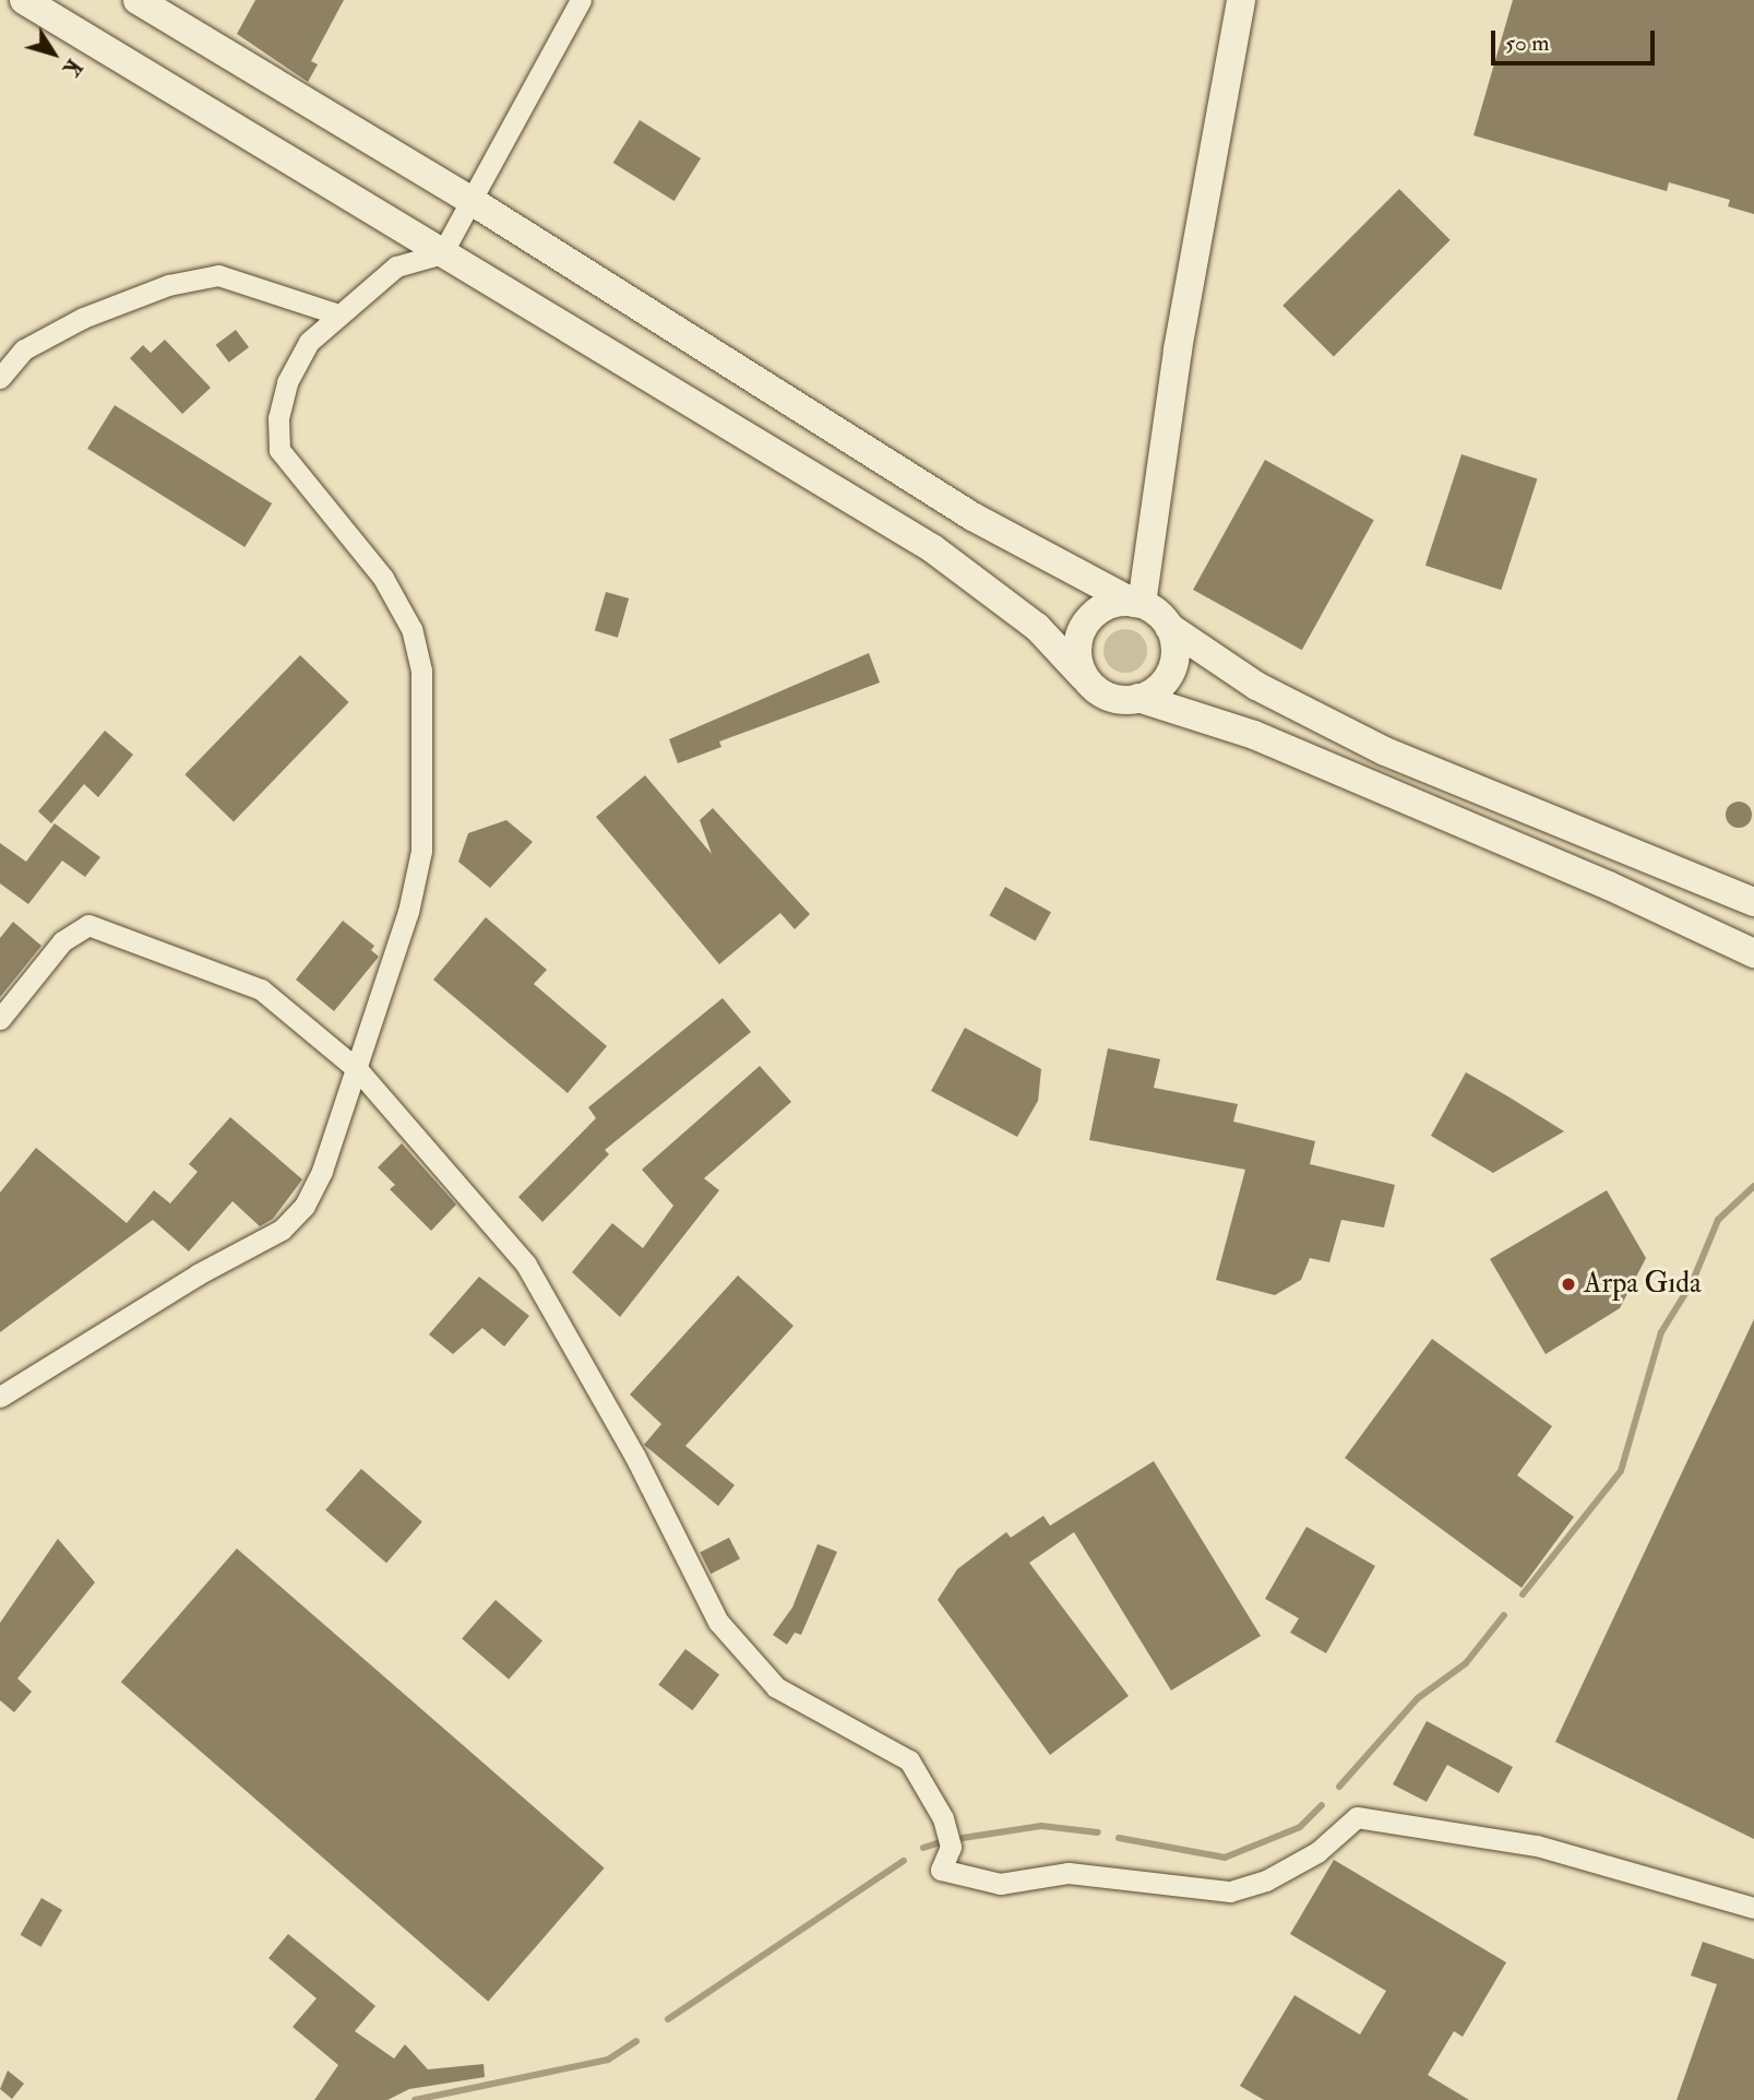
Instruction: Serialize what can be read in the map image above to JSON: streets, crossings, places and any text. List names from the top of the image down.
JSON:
{
  "places": ["Arpa Gıda"],
  "scale_bar": "50 m",
  "north": "bottom right"
}
